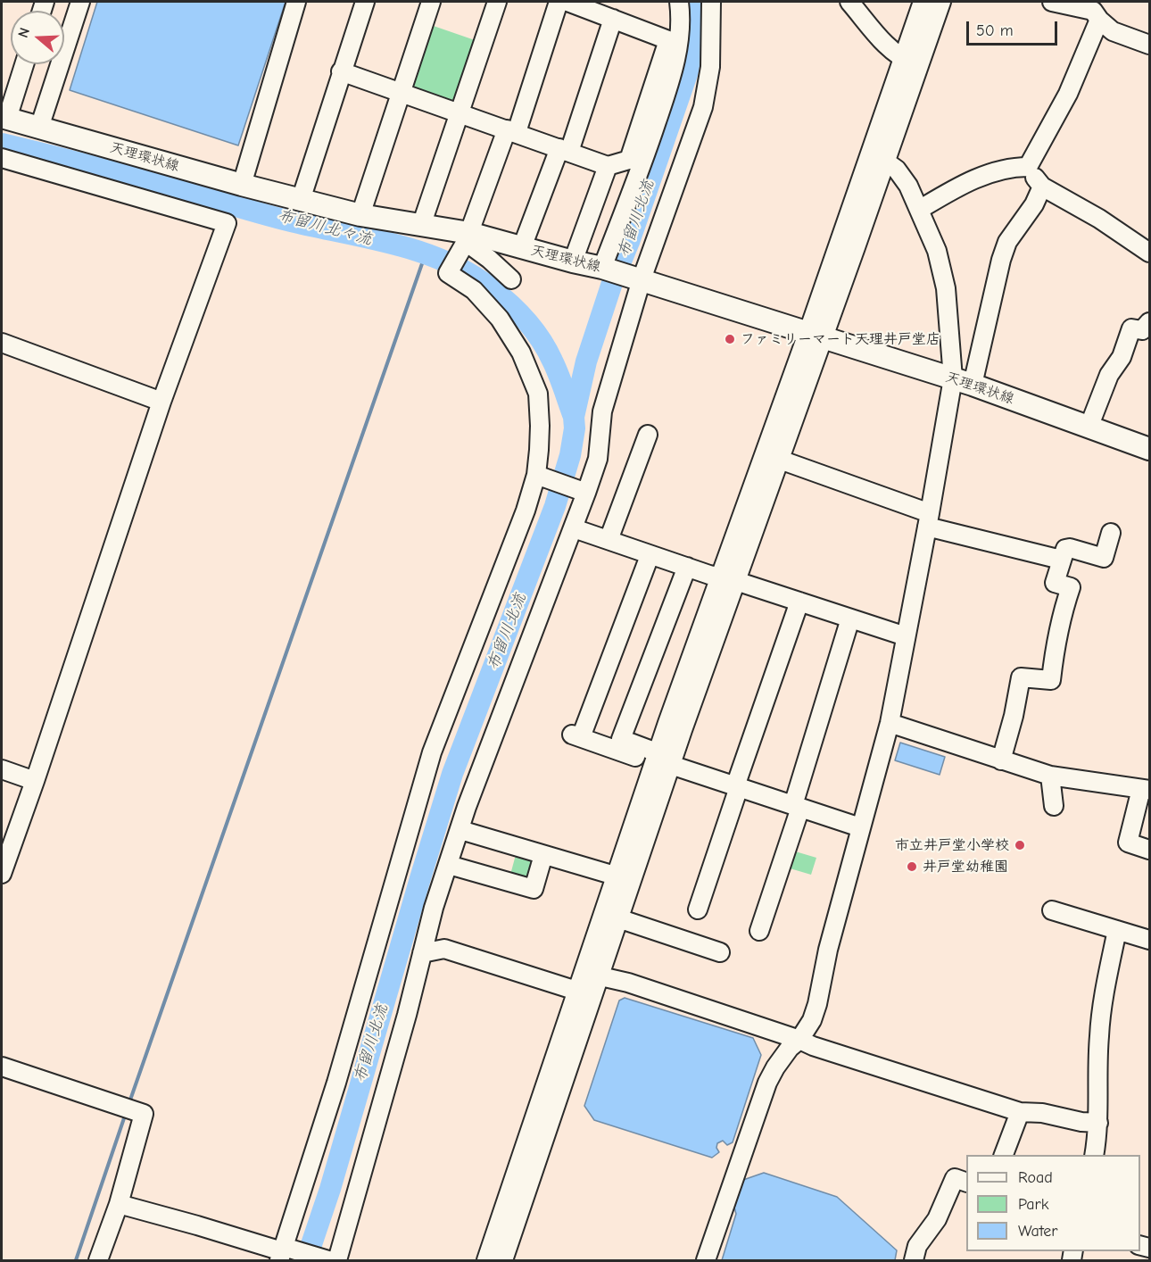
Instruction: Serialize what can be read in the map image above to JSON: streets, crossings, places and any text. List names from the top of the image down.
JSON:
{
  "streets": {
    "main road": ["天理環状線"]
  },
  "water": ["布留川北流", "布留川北々流"],
  "places": ["ファミリーマート天理井戸堂店", "市立井戸堂小学校", "井戸堂幼稚園"],
  "legend": ["Road", "Park", "Water"],
  "scale_bar": "50 m",
  "north": "left"
}
